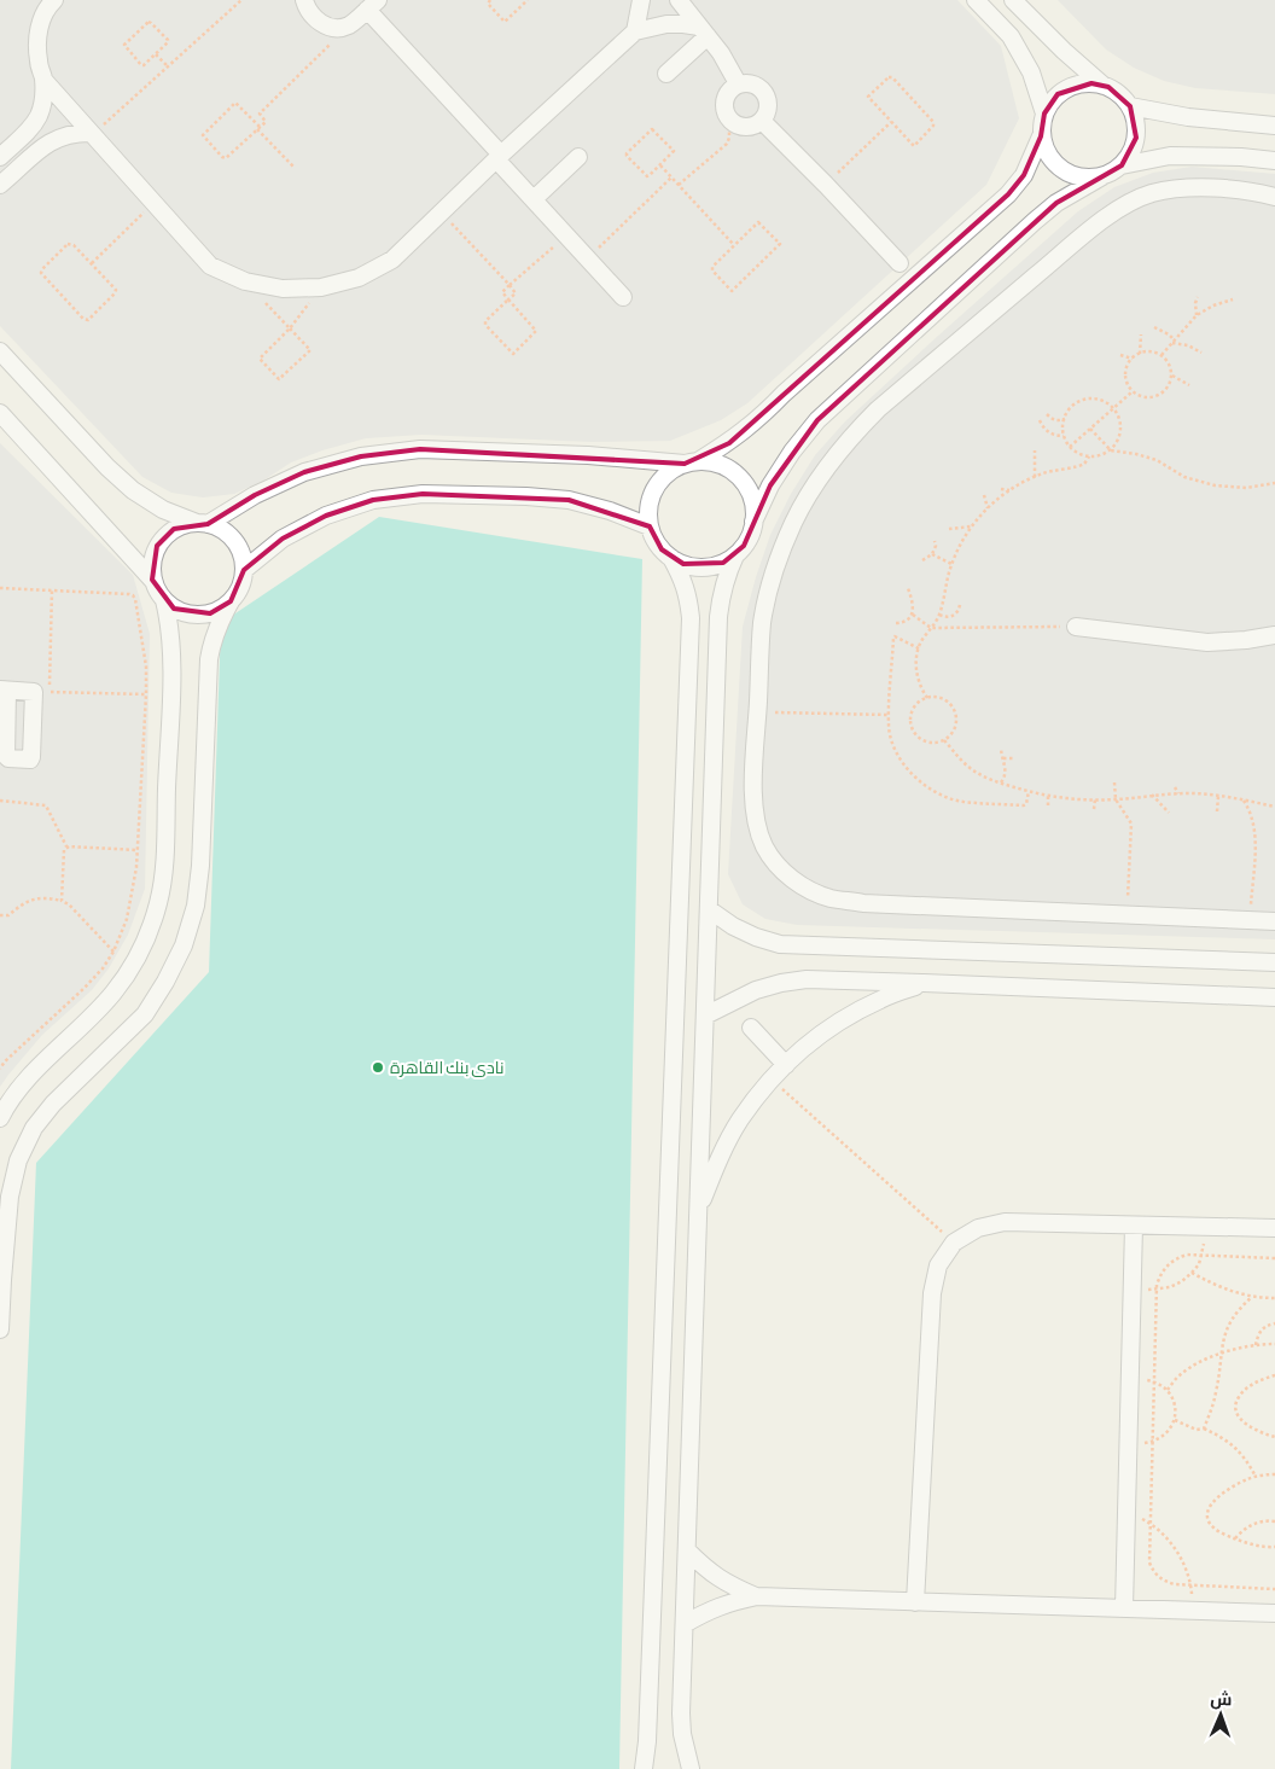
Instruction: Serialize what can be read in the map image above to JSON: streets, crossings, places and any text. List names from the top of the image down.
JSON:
{
  "places": ["نادى بنك القاهرة"],
  "north": "top"
}
